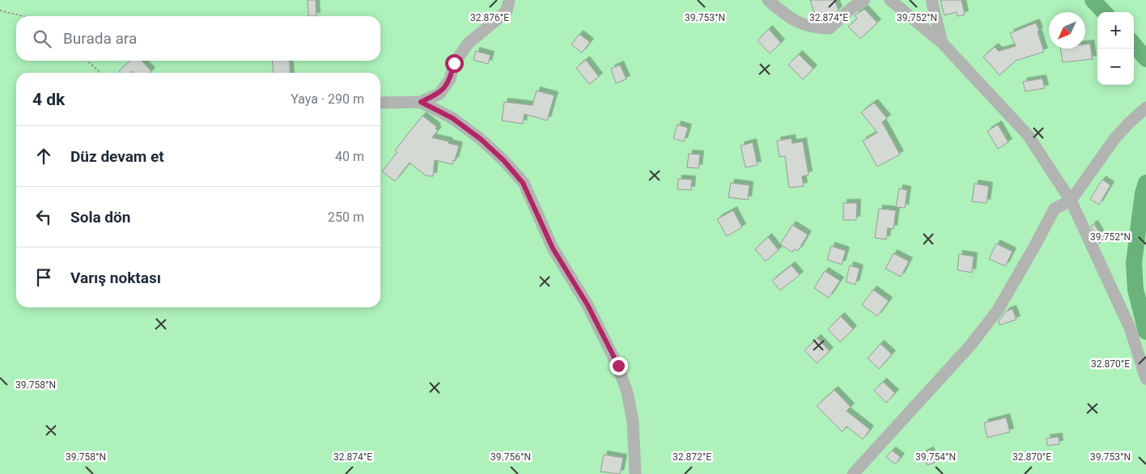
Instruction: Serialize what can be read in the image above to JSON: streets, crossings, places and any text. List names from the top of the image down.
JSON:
{
  "north": "bottom left",
  "page": {
    "map_buttons": ["+", "−"],
    "search": "Burada ara",
    "heading": ["4 dk", "Yaya · 290 m"],
    "list": [
      ["Düz devam et", "40 m"],
      ["Sola dön", "250 m"],
      "Varış noktası"
    ]
  },
  "coordinates": [
    "32.876°E",
    "32.874°E",
    "39.753°N",
    "39.752°N",
    "32.870°E",
    "39.758°N",
    "39.756°N",
    "39.754°N",
    "32.872°E"
  ]
}
